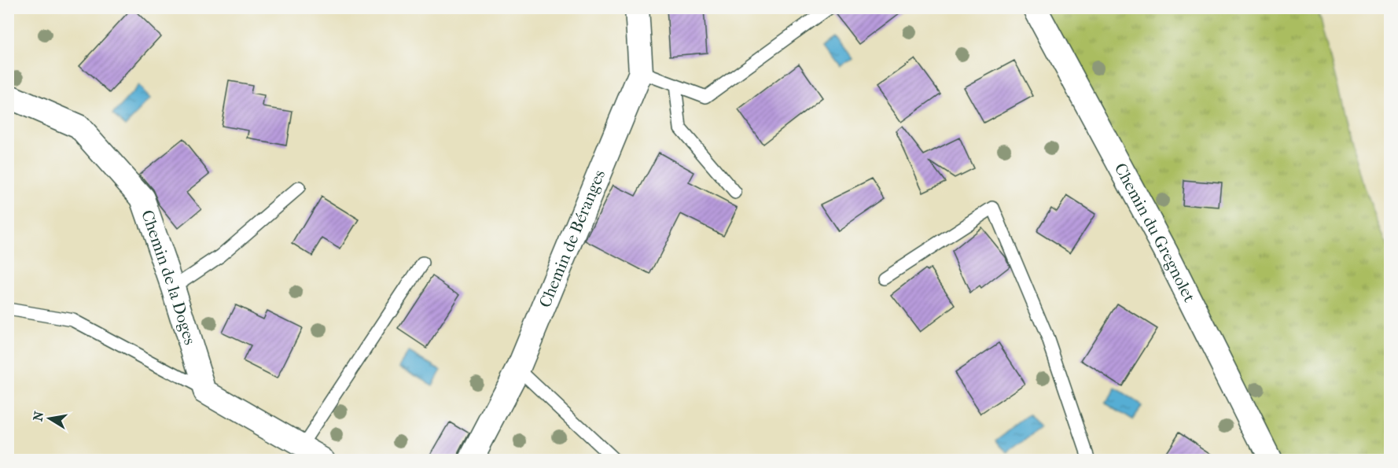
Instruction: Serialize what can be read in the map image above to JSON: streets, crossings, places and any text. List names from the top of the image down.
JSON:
{
  "streets": {
    "street": ["Chemin du Gregnolet", "Chemin de Béranges", "Chemin de la Doges"]
  },
  "north": "left"
}
